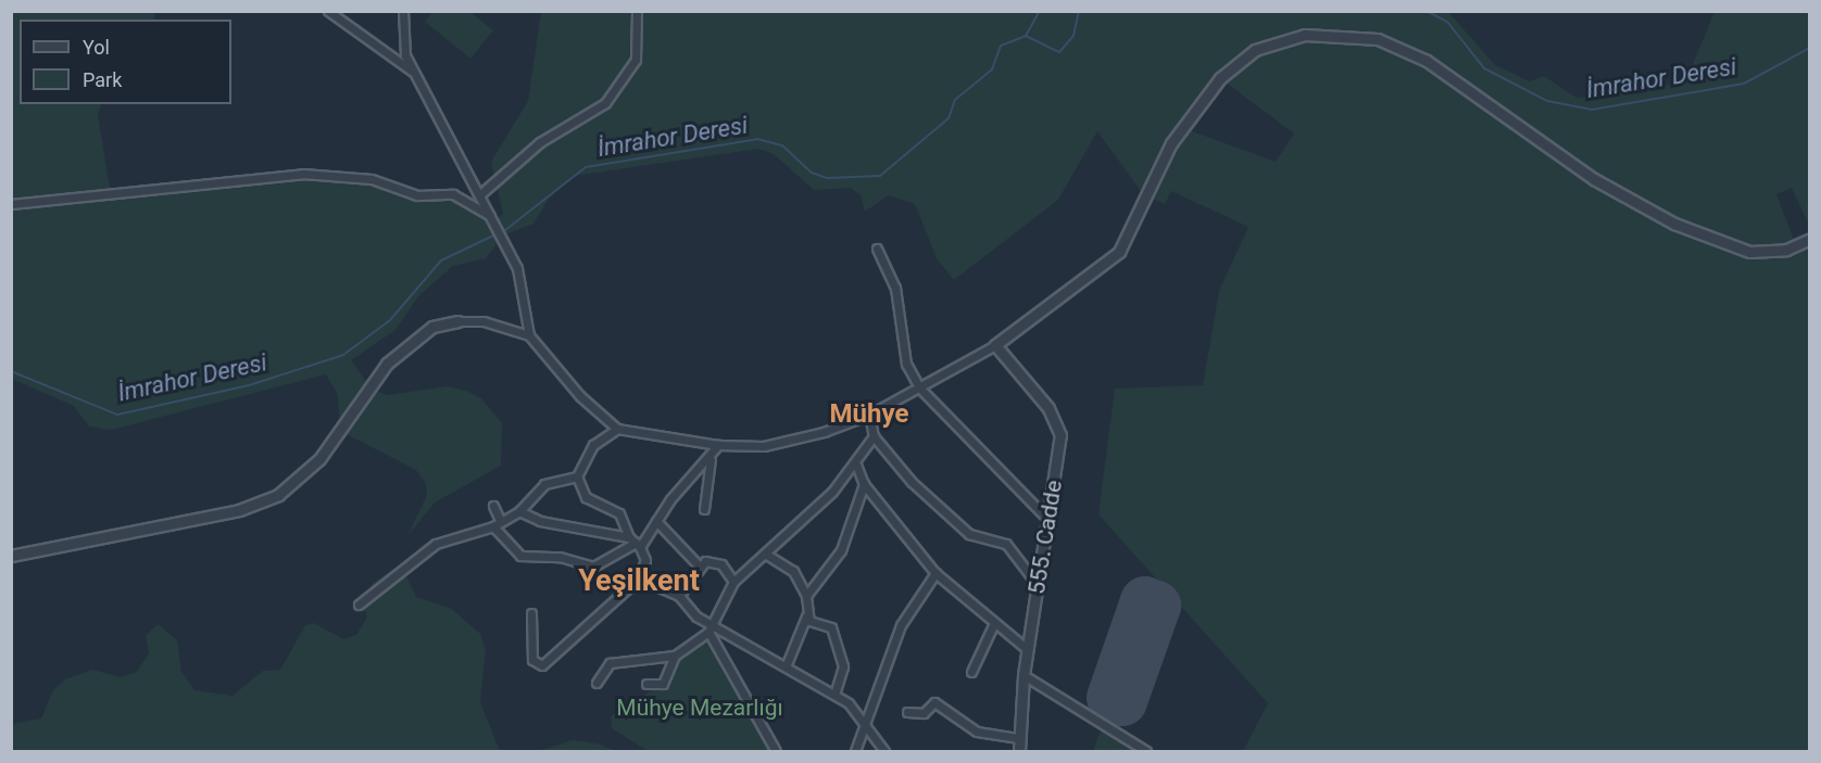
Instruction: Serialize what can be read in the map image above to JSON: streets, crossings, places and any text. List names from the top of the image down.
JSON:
{
  "streets": {
    "street": ["555. Cadde"]
  },
  "districts": ["Mühye", "Yeşilkent"],
  "water": ["İmrahor Deresi"],
  "parks": ["Mühye Mezarlığı"],
  "legend": ["Yol", "Park"]
}
